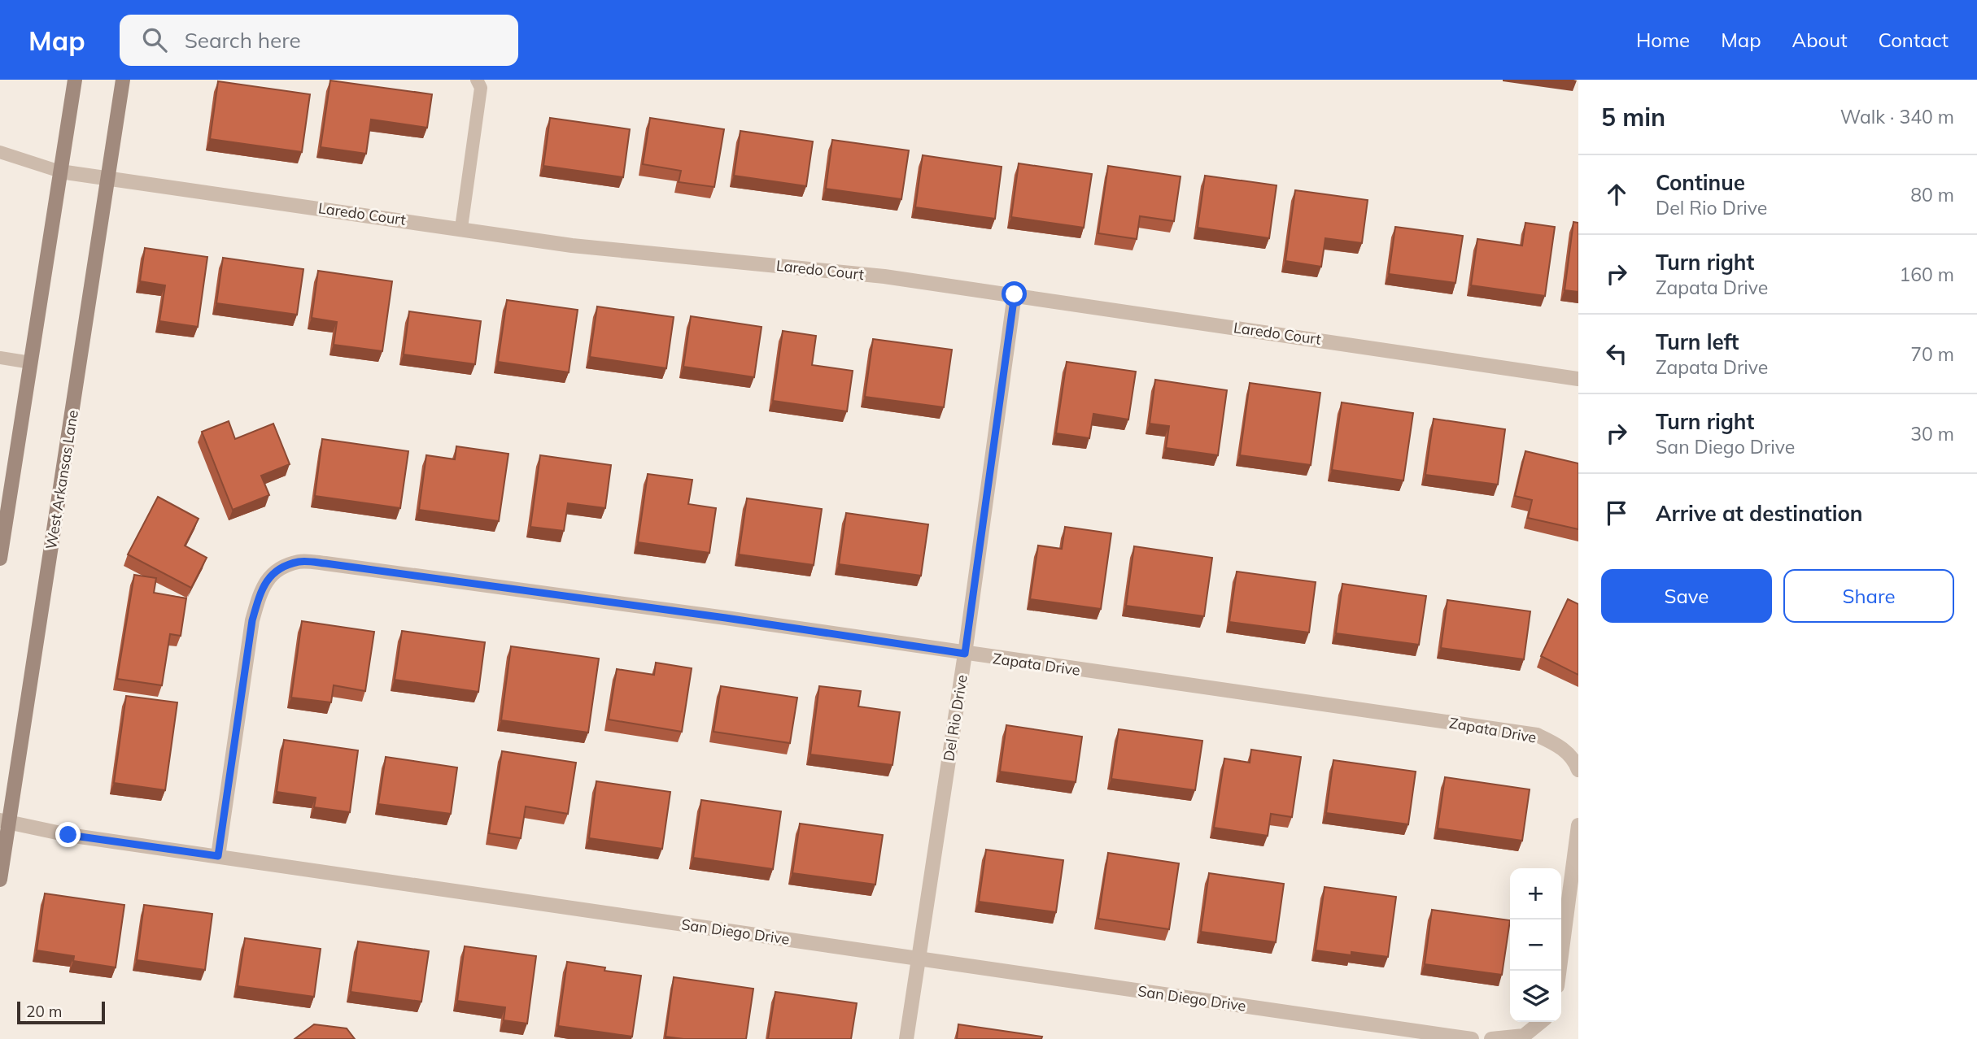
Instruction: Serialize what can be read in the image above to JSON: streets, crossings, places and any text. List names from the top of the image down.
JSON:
{
  "streets": {
    "main road": ["West Arkansas Lane"],
    "street": [
      "Laredo Court",
      "Zapata Drive",
      "Del Rio Drive",
      "San Diego Drive"
    ]
  },
  "crossings": [
    ["Laredo Court", "West Arkansas Lane"],
    ["Laredo Court", "Del Rio Drive"],
    ["West Arkansas Lane", "San Diego Drive"],
    ["Zapata Drive", "Del Rio Drive"],
    ["Zapata Drive", "San Diego Drive"],
    ["Del Rio Drive", "San Diego Drive"]
  ],
  "scale_bar": "20 m",
  "page": {
    "header": "Map",
    "search": "Search here",
    "nav": [
      "Home",
      "Map",
      "About",
      "Contact"
    ],
    "heading": ["5 min", "Walk · 340 m"],
    "list": [
      ["Continue", "Del Rio Drive", "80 m"],
      ["Turn right", "Zapata Drive", "160 m"],
      ["Turn left", "Zapata Drive", "70 m"],
      ["Turn right", "San Diego Drive", "30 m"],
      "Arrive at destination"
    ],
    "buttons": ["Save", "Share"],
    "map_buttons": ["+", "−"],
    "scale": "20 m"
  }
}
